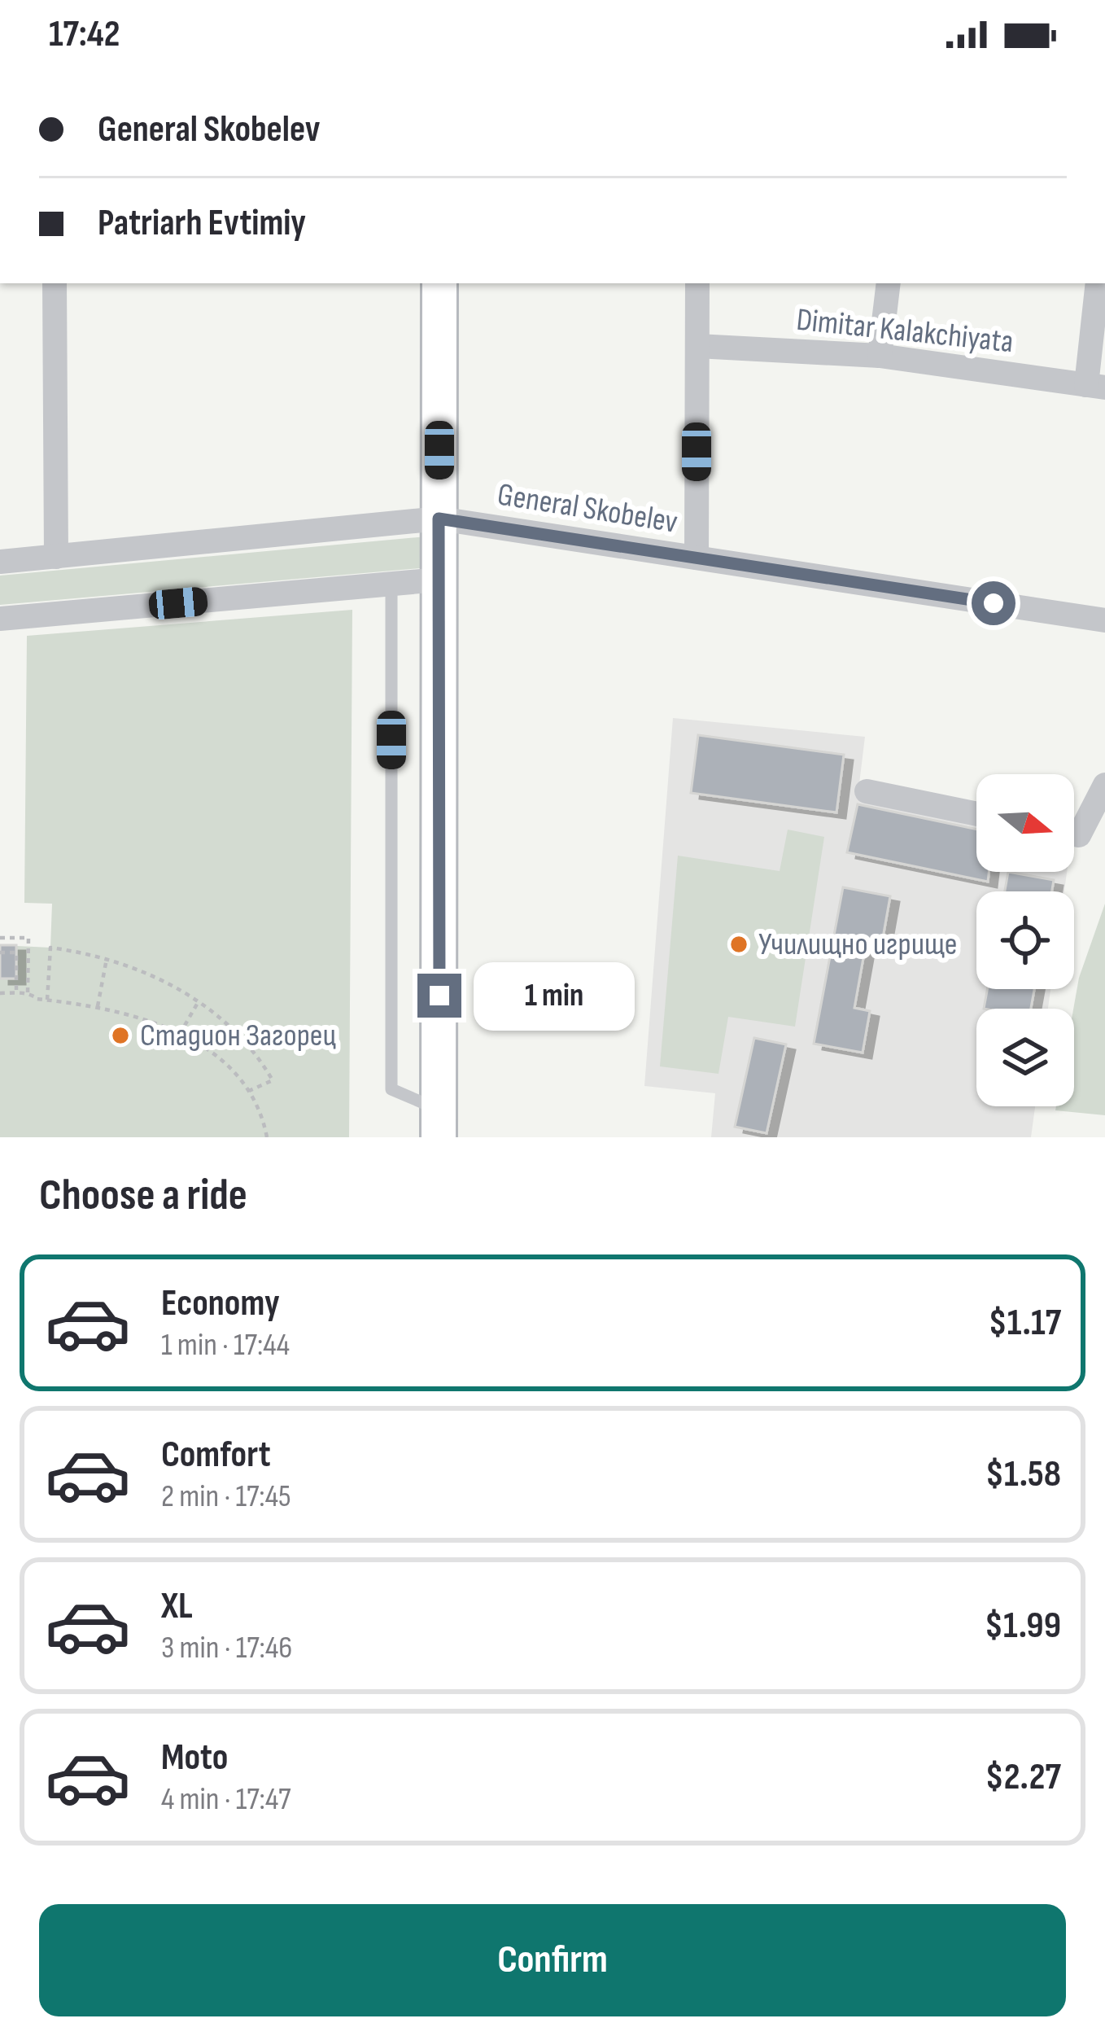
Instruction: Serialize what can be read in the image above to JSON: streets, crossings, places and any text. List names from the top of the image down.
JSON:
{
  "streets": {
    "street": ["Dimitar Kalakchiyata", "General Skobelev"]
  },
  "places": ["Училищно игрище", "Стадион Загорец"],
  "north": "right",
  "page": {
    "status": "17:42",
    "banner": ["General Skobelev", "Patriarh Evtimiy"],
    "bubble": "1 min",
    "heading": "Choose a ride",
    "list": [
      {
        "name": "Economy",
        "note": "1 min · 17:44",
        "value": "$1.17"
      },
      {
        "name": "Comfort",
        "note": "2 min · 17:45",
        "value": "$1.58"
      },
      {
        "name": "XL",
        "note": "3 min · 17:46",
        "value": "$1.99"
      },
      {
        "name": "Moto",
        "note": "4 min · 17:47",
        "value": "$2.27"
      }
    ],
    "buttons": "Confirm"
  }
}
